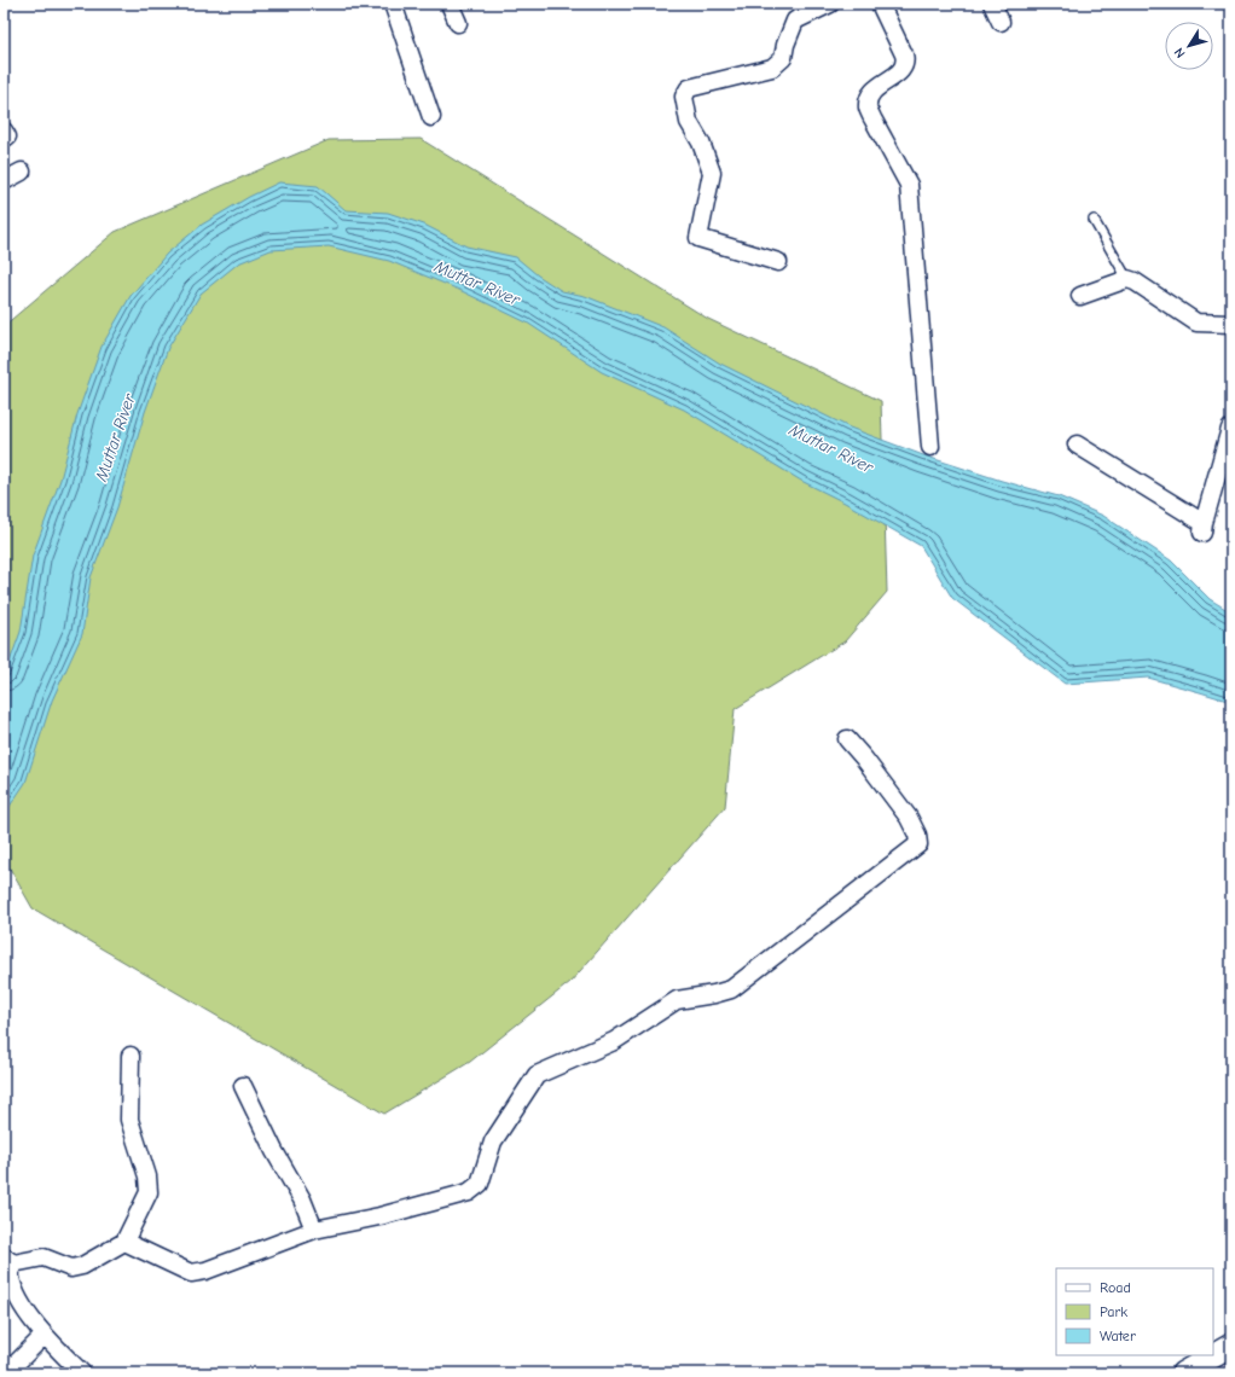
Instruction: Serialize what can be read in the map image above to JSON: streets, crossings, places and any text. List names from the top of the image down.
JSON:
{
  "water": ["Muttar River"],
  "legend": ["Road", "Park", "Water"],
  "north": "bottom left"
}
